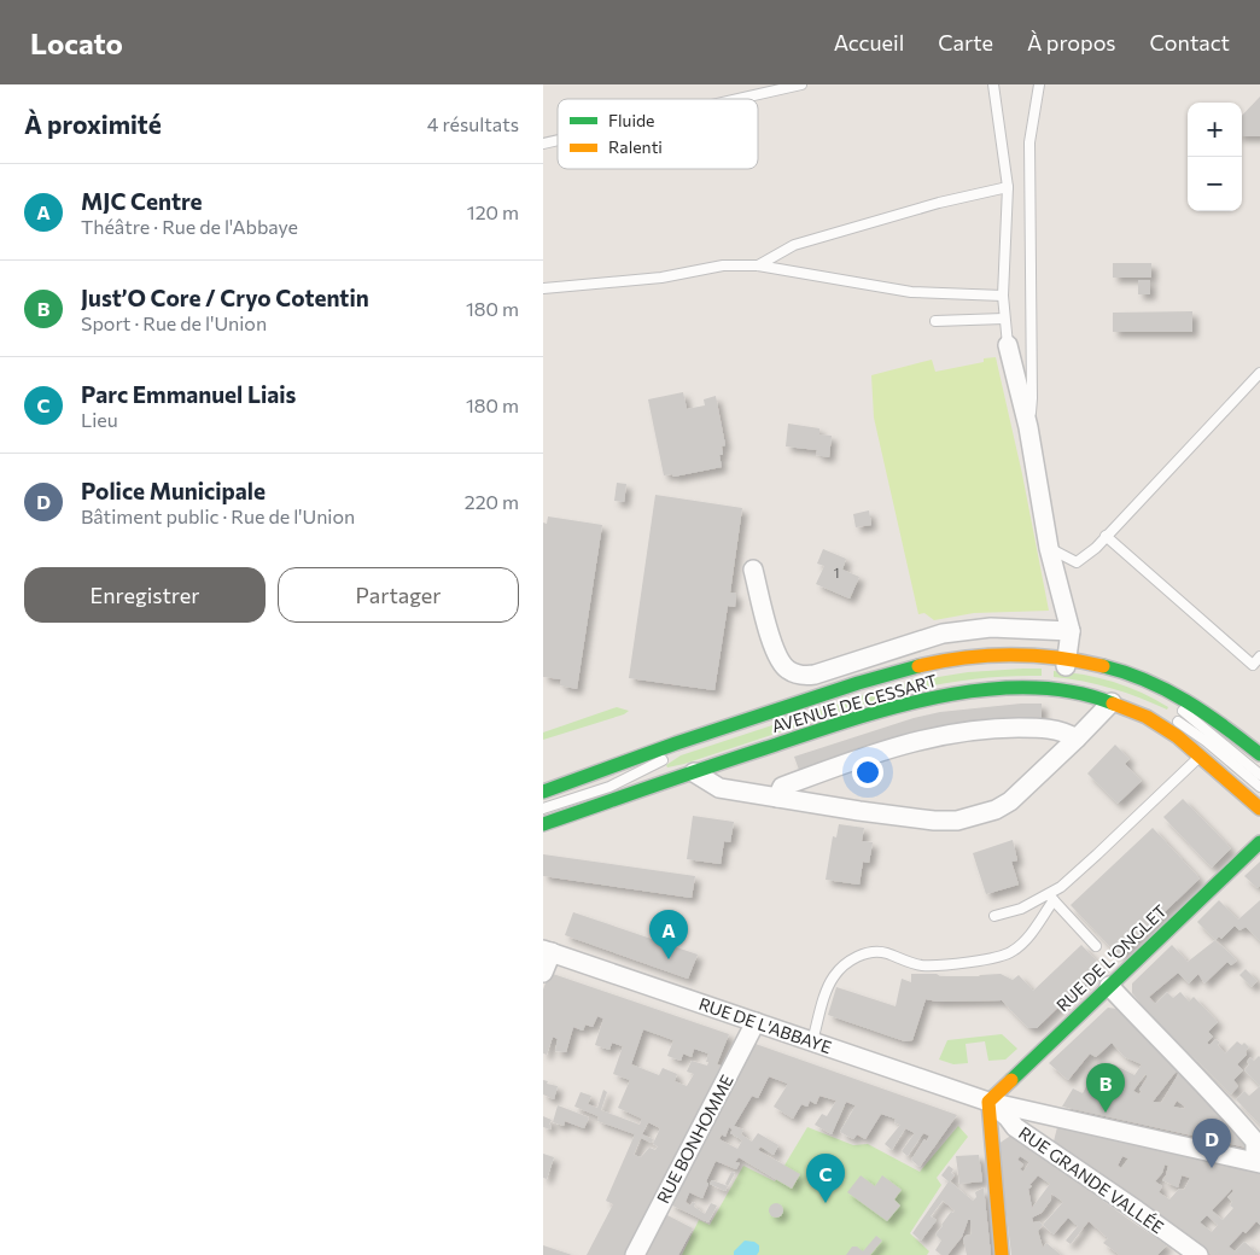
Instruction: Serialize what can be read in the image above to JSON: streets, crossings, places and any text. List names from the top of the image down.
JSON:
{
  "streets": {
    "main road": ["AVENUE DE CESSART", "RUE DE L'ONGLET"],
    "street": ["RUE DE L'ABBAYE", "RUE BONHOMME", "RUE GRANDE VALLÉE"]
  },
  "crossings": [
    ["RUE DE L'ONGLET", "RUE DE L'ABBAYE"],
    ["RUE DE L'ONGLET", "RUE GRANDE VALLÉE"],
    ["RUE DE L'ABBAYE", "RUE BONHOMME"],
    ["RUE DE L'ABBAYE", "RUE GRANDE VALLÉE"]
  ],
  "house_numbers": ["1"],
  "legend": ["Fluide", "Ralenti"],
  "page": {
    "header": "Locato",
    "nav": [
      "Accueil",
      "Carte",
      "À propos",
      "Contact"
    ],
    "heading": ["À proximité", "4 résultats"],
    "map_buttons": ["+", "−"],
    "list": [
      {
        "mark": "A",
        "name": "MJC Centre",
        "note": "Théâtre · Rue de l'Abbaye",
        "value": "120 m"
      },
      {
        "mark": "B",
        "name": "Just’O Core / Cryo Cotentin",
        "note": "Sport · Rue de l'Union",
        "value": "180 m"
      },
      {
        "mark": "C",
        "name": "Parc Emmanuel Liais",
        "note": "Lieu",
        "value": "180 m"
      },
      {
        "mark": "D",
        "name": "Police Municipale",
        "note": "Bâtiment public · Rue de l'Union",
        "value": "220 m"
      }
    ],
    "buttons": ["Enregistrer", "Partager"],
    "pins": [
      "A",
      "B",
      "D",
      "C"
    ]
  }
}
